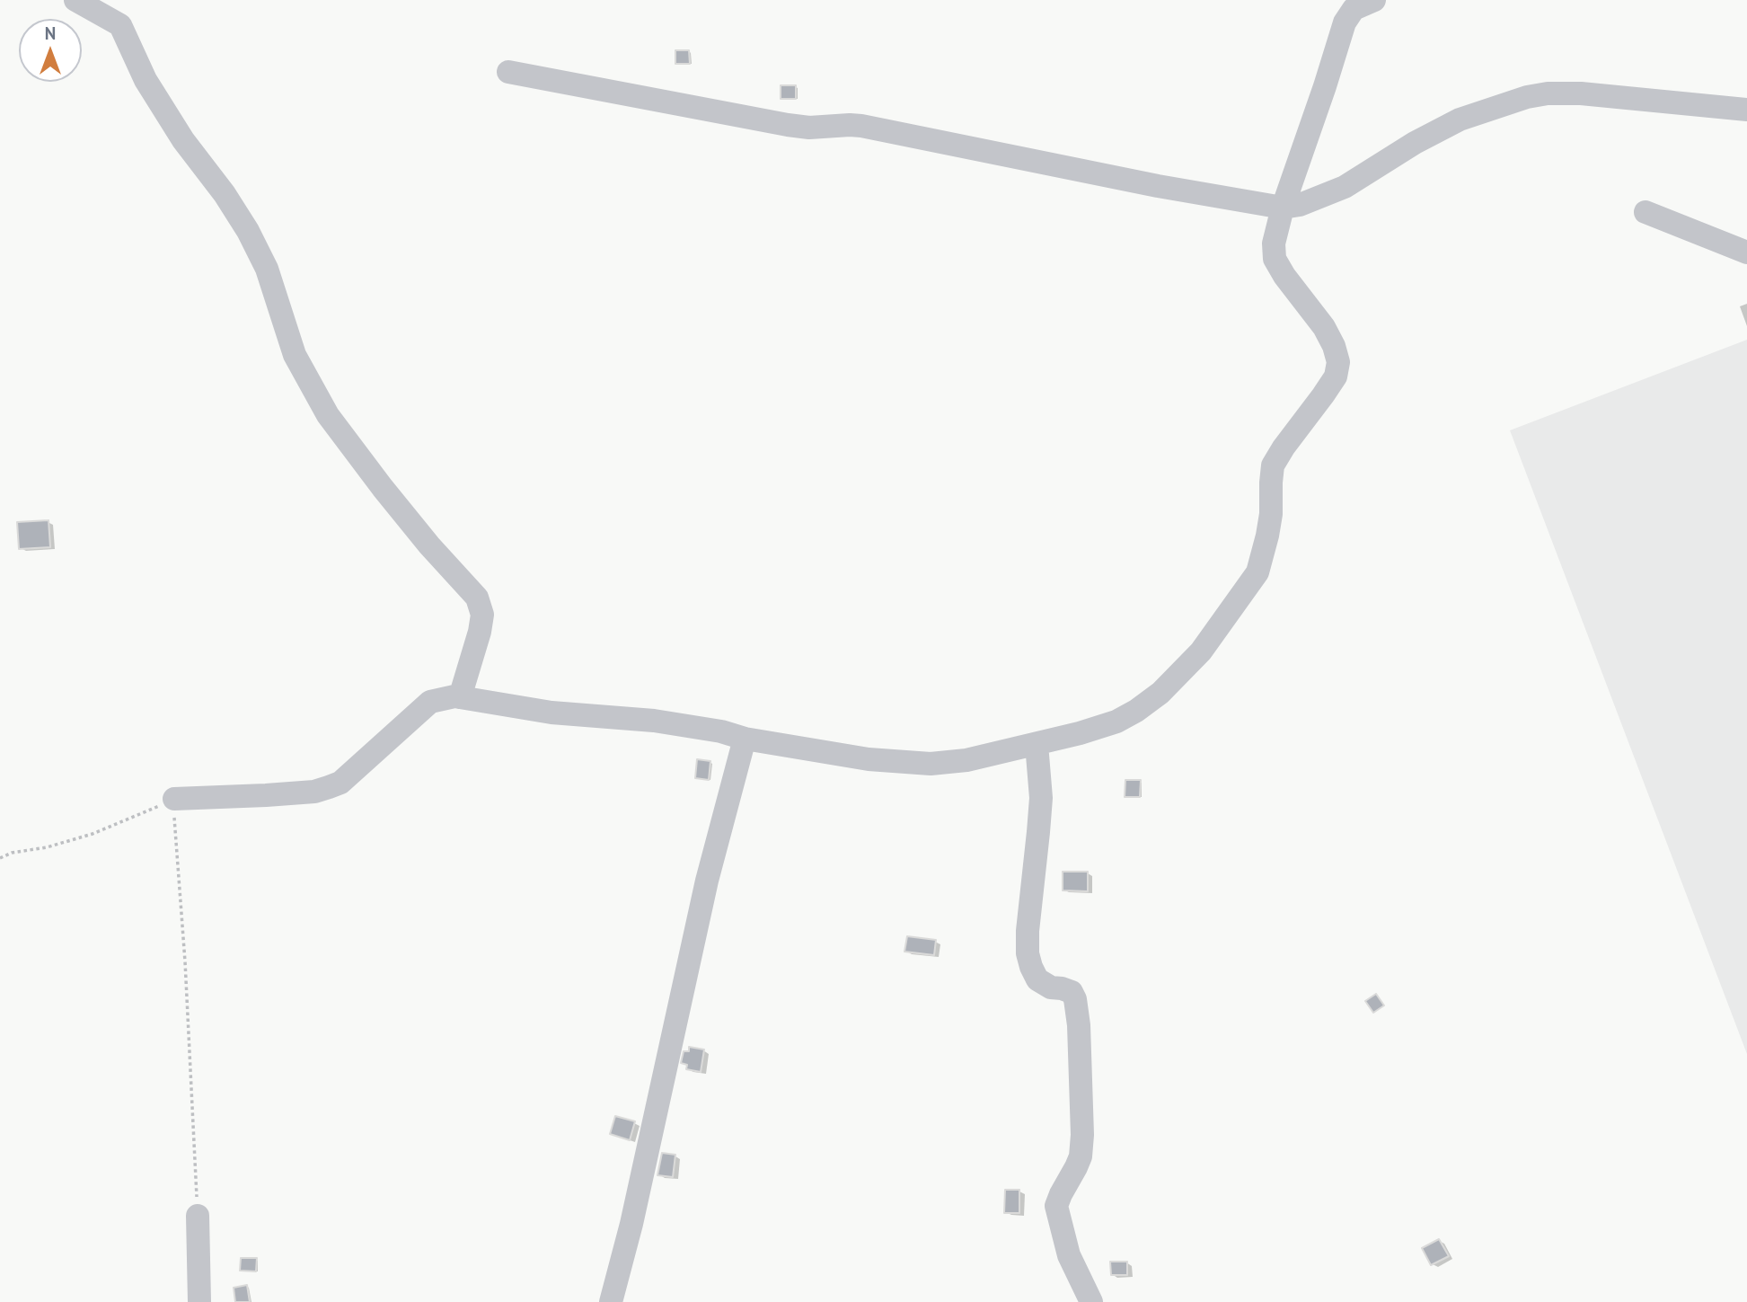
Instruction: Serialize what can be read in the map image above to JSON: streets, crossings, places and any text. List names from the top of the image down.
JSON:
{
  "north": "top"
}
